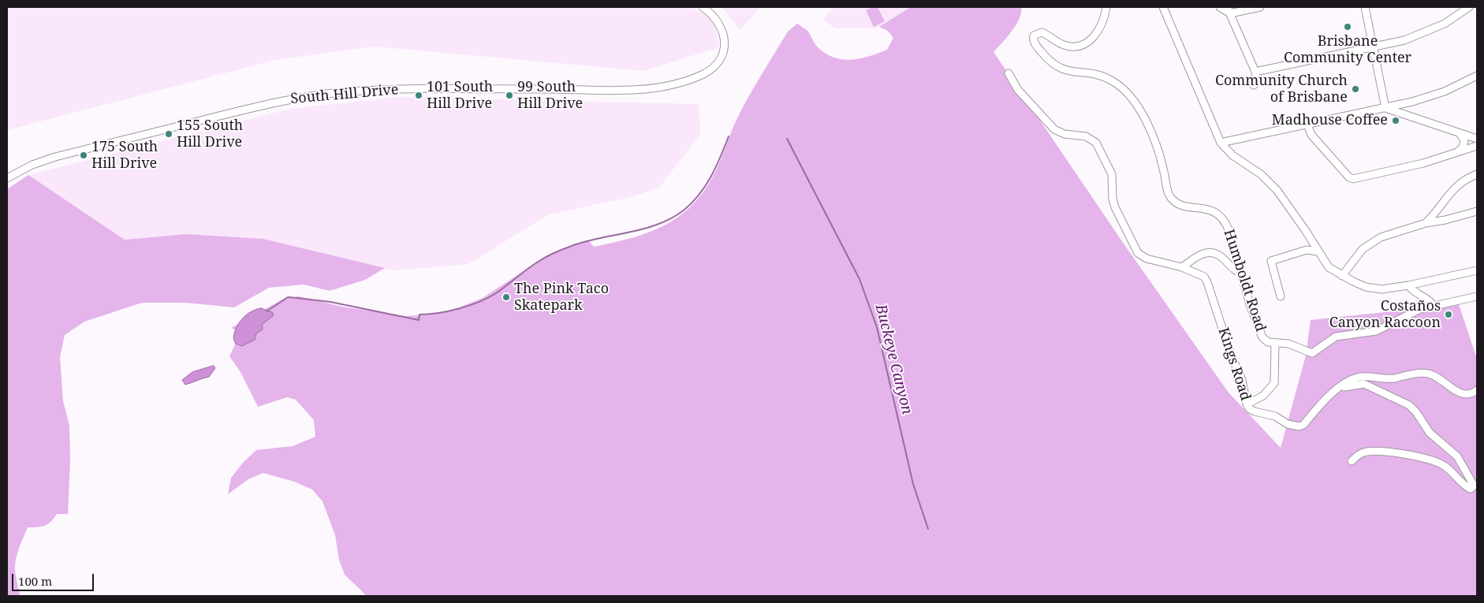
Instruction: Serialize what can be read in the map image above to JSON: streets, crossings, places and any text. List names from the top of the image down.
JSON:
{
  "streets": {
    "street": ["South Hill Drive", "Humboldt Road", "Kings Road"]
  },
  "water": ["Buckeye Canyon"],
  "places": [
    "Brisbane Community Center",
    "Community Church of Brisbane",
    "101 South Hill Drive",
    "99 South Hill Drive",
    "Madhouse Coffee",
    "155 South Hill Drive",
    "175 South Hill Drive",
    "The Pink Taco Skatepark",
    "Costaños Canyon Raccoon"
  ],
  "scale_bar": "100 m"
}
